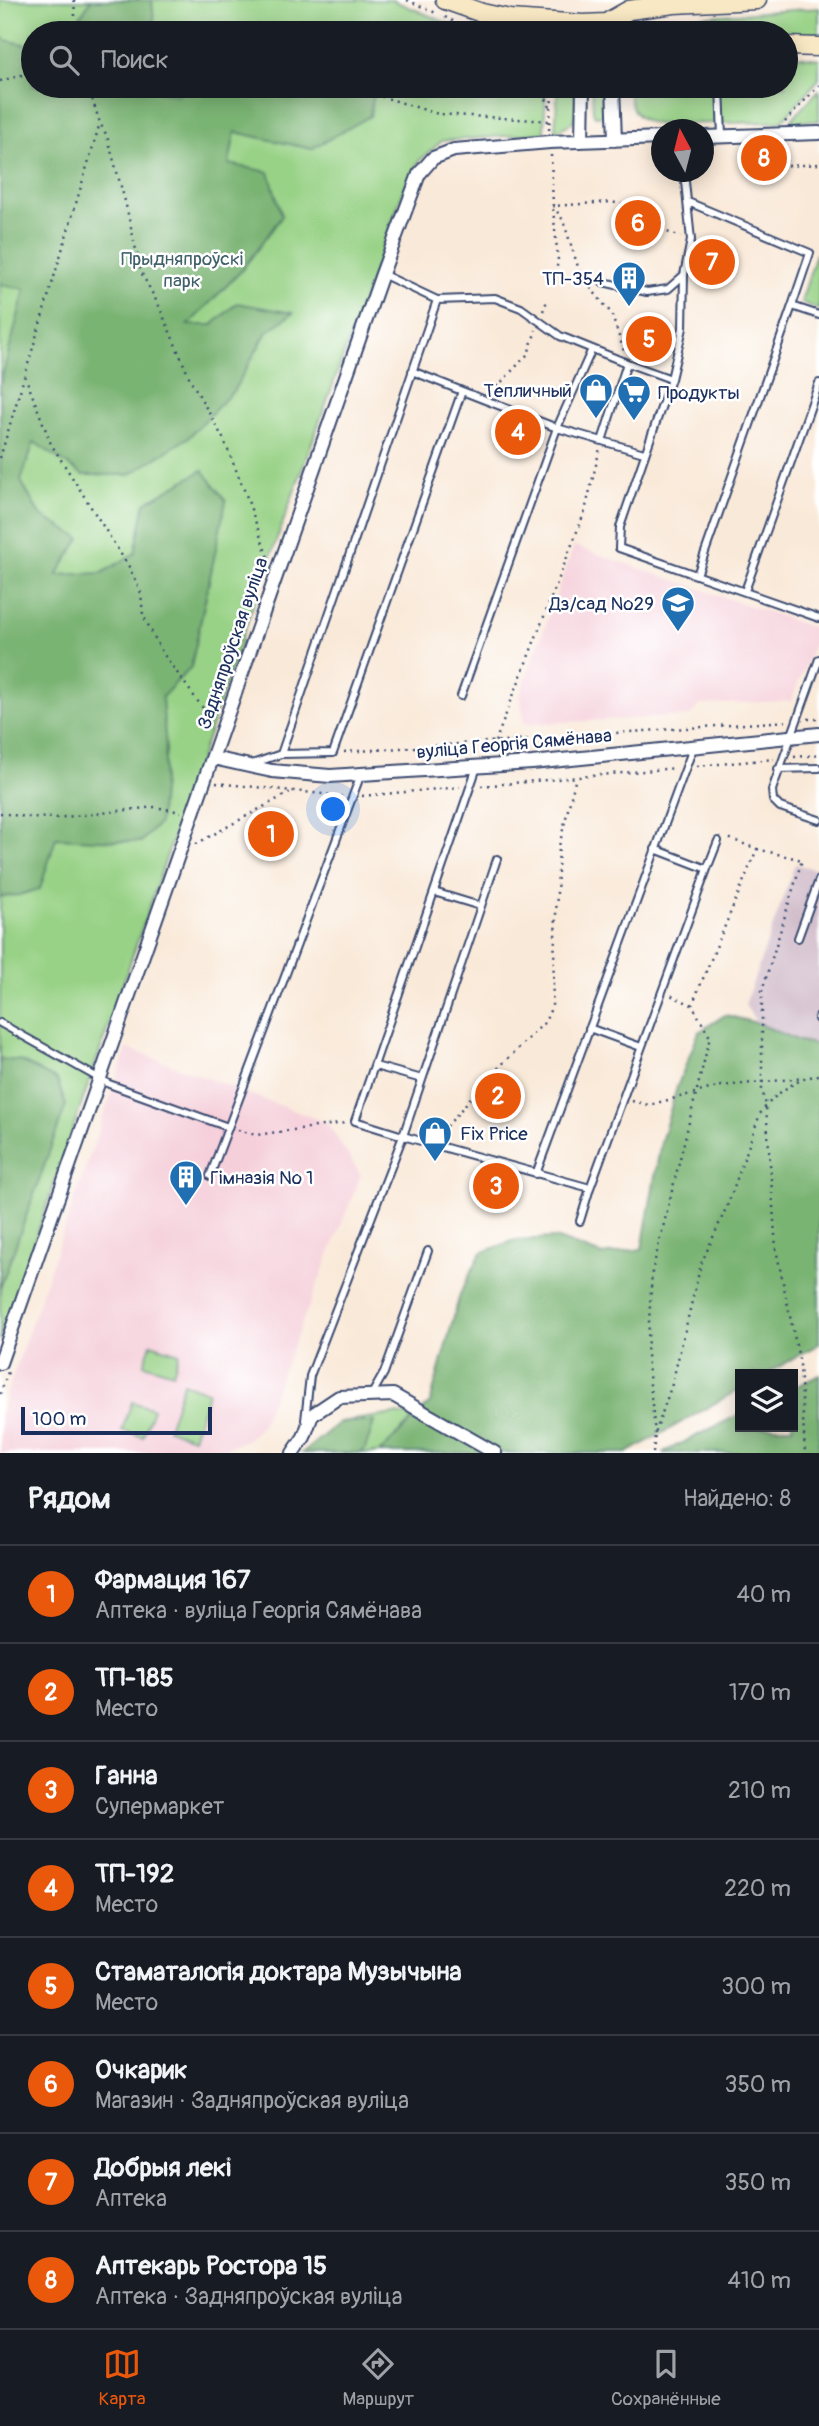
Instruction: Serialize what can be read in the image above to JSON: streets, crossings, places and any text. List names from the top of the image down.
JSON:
{
  "streets": {
    "street": ["Задняпроўская вуліца", "вуліца Георгія Сямёнава"]
  },
  "crossings": [
    ["Задняпроўская вуліца", "вуліца Георгія Сямёнава"]
  ],
  "parks": ["Прыдняпроўскі парк"],
  "places": {
    "building": ["ТП-354", "Гімназія № 1"],
    "shop": ["Тепличный", "Fix Price"],
    "supermarket": ["Продукты"],
    "school or university": ["Дз/сад №29"]
  },
  "scale_bar": "100 m",
  "north": "top",
  "page": {
    "search": "Поиск",
    "pins": [
      "8",
      "6",
      "7",
      "5",
      "4",
      "1",
      "2",
      "3"
    ],
    "scale": "100 m",
    "heading": ["Рядом", "Найдено: 8"],
    "list": [
      {
        "mark": "1",
        "name": "Фармация 167",
        "note": "Аптека · вуліца Георгія Сямёнава",
        "value": "40 m"
      },
      {
        "mark": "2",
        "name": "ТП-185",
        "note": "Место",
        "value": "170 m"
      },
      {
        "mark": "3",
        "name": "Ганна",
        "note": "Супермаркет",
        "value": "210 m"
      },
      {
        "mark": "4",
        "name": "ТП-192",
        "note": "Место",
        "value": "220 m"
      },
      {
        "mark": "5",
        "name": "Стаматалогія доктара Музычына",
        "note": "Место",
        "value": "300 m"
      },
      {
        "mark": "6",
        "name": "Очкарик",
        "note": "Магазин · Задняпроўская вуліца",
        "value": "350 m"
      },
      {
        "mark": "7",
        "name": "Добрыя лекі",
        "note": "Аптека",
        "value": "350 m"
      },
      {
        "mark": "8",
        "name": "Аптекарь Ростора 15",
        "note": "Аптека · Задняпроўская вуліца",
        "value": "410 m"
      }
    ],
    "nav": ["Карта", "Маршрут", "Сохранённые"]
  }
}
